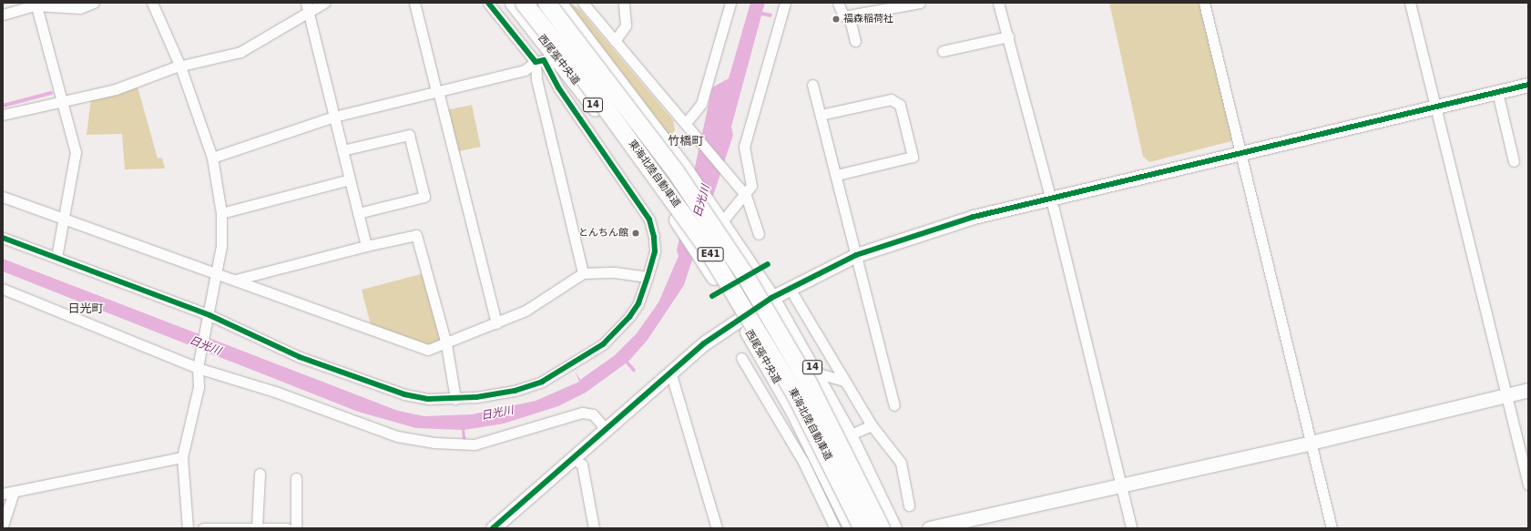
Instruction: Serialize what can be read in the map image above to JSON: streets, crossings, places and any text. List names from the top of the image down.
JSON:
{
  "streets": {
    "highway": ["東海北陸自動車道", "E41"],
    "main road": ["西尾張中央道", "14"]
  },
  "districts": ["竹橋町", "日光町"],
  "water": ["日光川"],
  "places": ["福森稲荷社", "とんちん館"]
}
